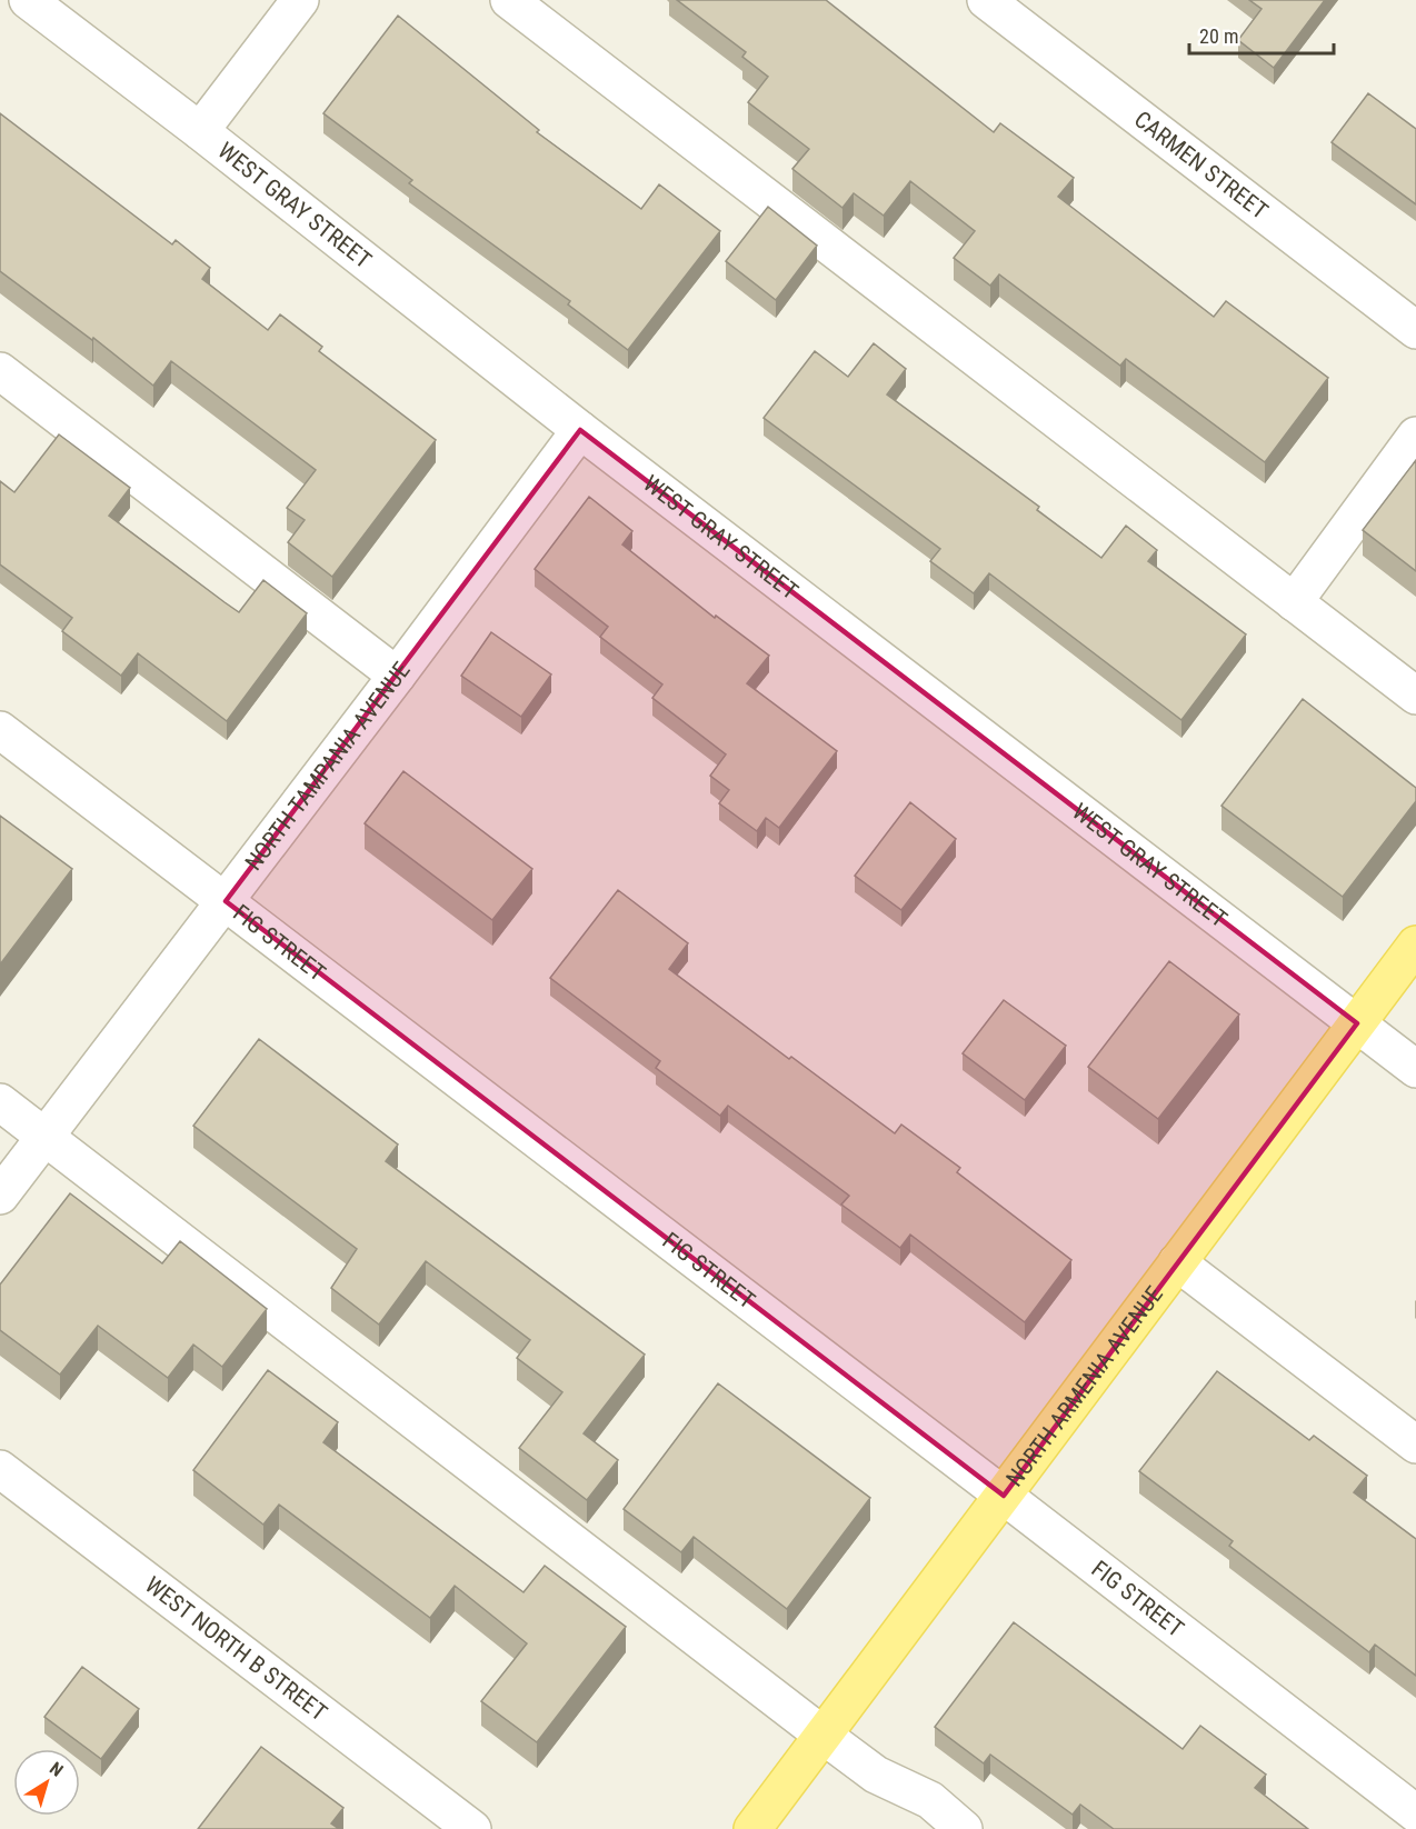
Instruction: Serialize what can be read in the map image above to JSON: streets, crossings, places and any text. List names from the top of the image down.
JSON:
{
  "streets": {
    "main road": ["NORTH ARMENIA AVENUE"],
    "street": [
      "CARMEN STREET",
      "WEST GRAY STREET",
      "NORTH TAMPANIA AVENUE",
      "FIG STREET",
      "WEST NORTH B STREET"
    ]
  },
  "crossings": [
    ["WEST GRAY STREET", "NORTH TAMPANIA AVENUE"],
    ["WEST GRAY STREET", "NORTH ARMENIA AVENUE"],
    ["NORTH TAMPANIA AVENUE", "FIG STREET"],
    ["FIG STREET", "NORTH ARMENIA AVENUE"]
  ],
  "scale_bar": "20 m",
  "north": "top right"
}
